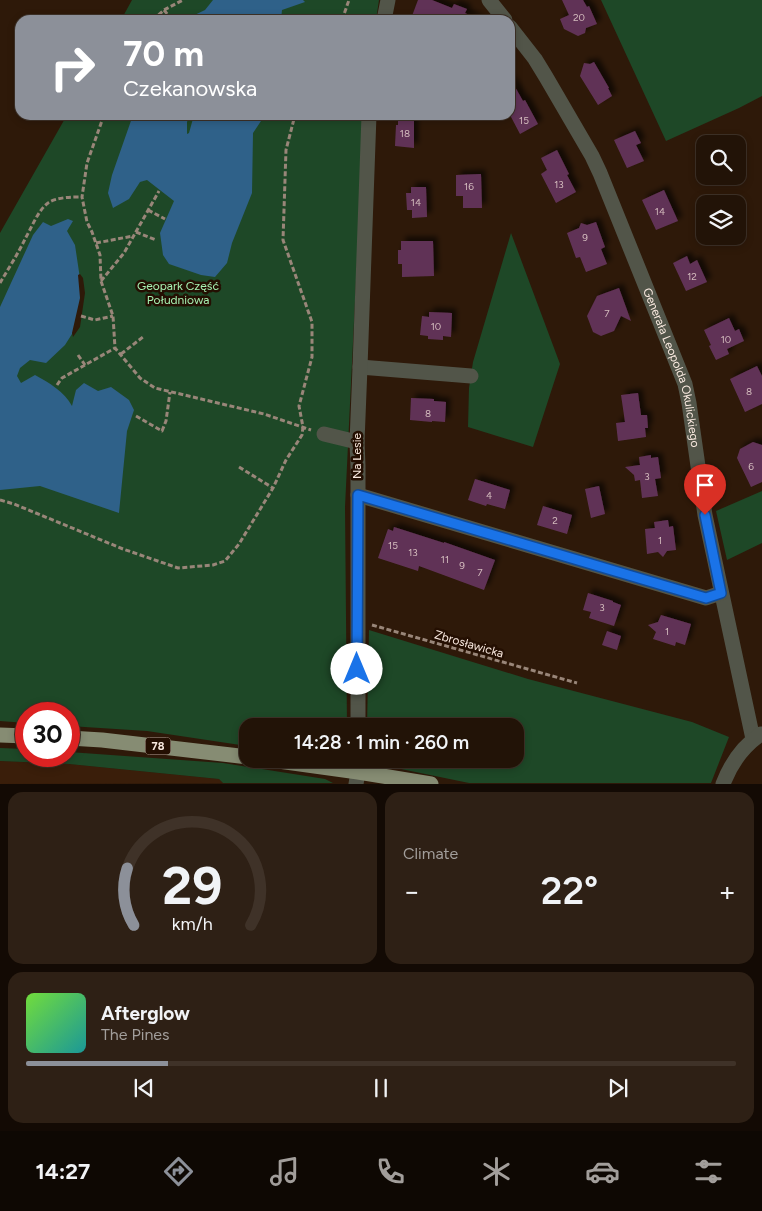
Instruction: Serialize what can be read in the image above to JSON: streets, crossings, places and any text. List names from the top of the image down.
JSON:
{
  "streets": {
    "main road": ["78"],
    "street": ["Generała Leopolda Okulickiego", "Na Lesie"],
    "path": ["Zbrosławicka"]
  },
  "crossings": [
    ["Na Lesie", "Zbrosławicka"]
  ],
  "parks": ["Geopark Część Południowa"],
  "house_numbers": [
    "20",
    "15",
    "18",
    "13",
    "16",
    "14",
    "14",
    "9",
    "12",
    "7",
    "10",
    "10",
    "8",
    "8",
    "6",
    "3",
    "4",
    "2",
    "1",
    "15",
    "13",
    "11",
    "9",
    "7",
    "3",
    "1"
  ],
  "page": {
    "turn": ["70 m", "Czekanowska"],
    "limit": "30",
    "trip": "14:28 · 1 min · 260 m",
    "tile": "Climate",
    "heat": ["−", "22°", "+"],
    "song": ["Afterglow", "The Pines"],
    "tabs": "14:27",
    "gauge": ["29", "km/h"]
  }
}
